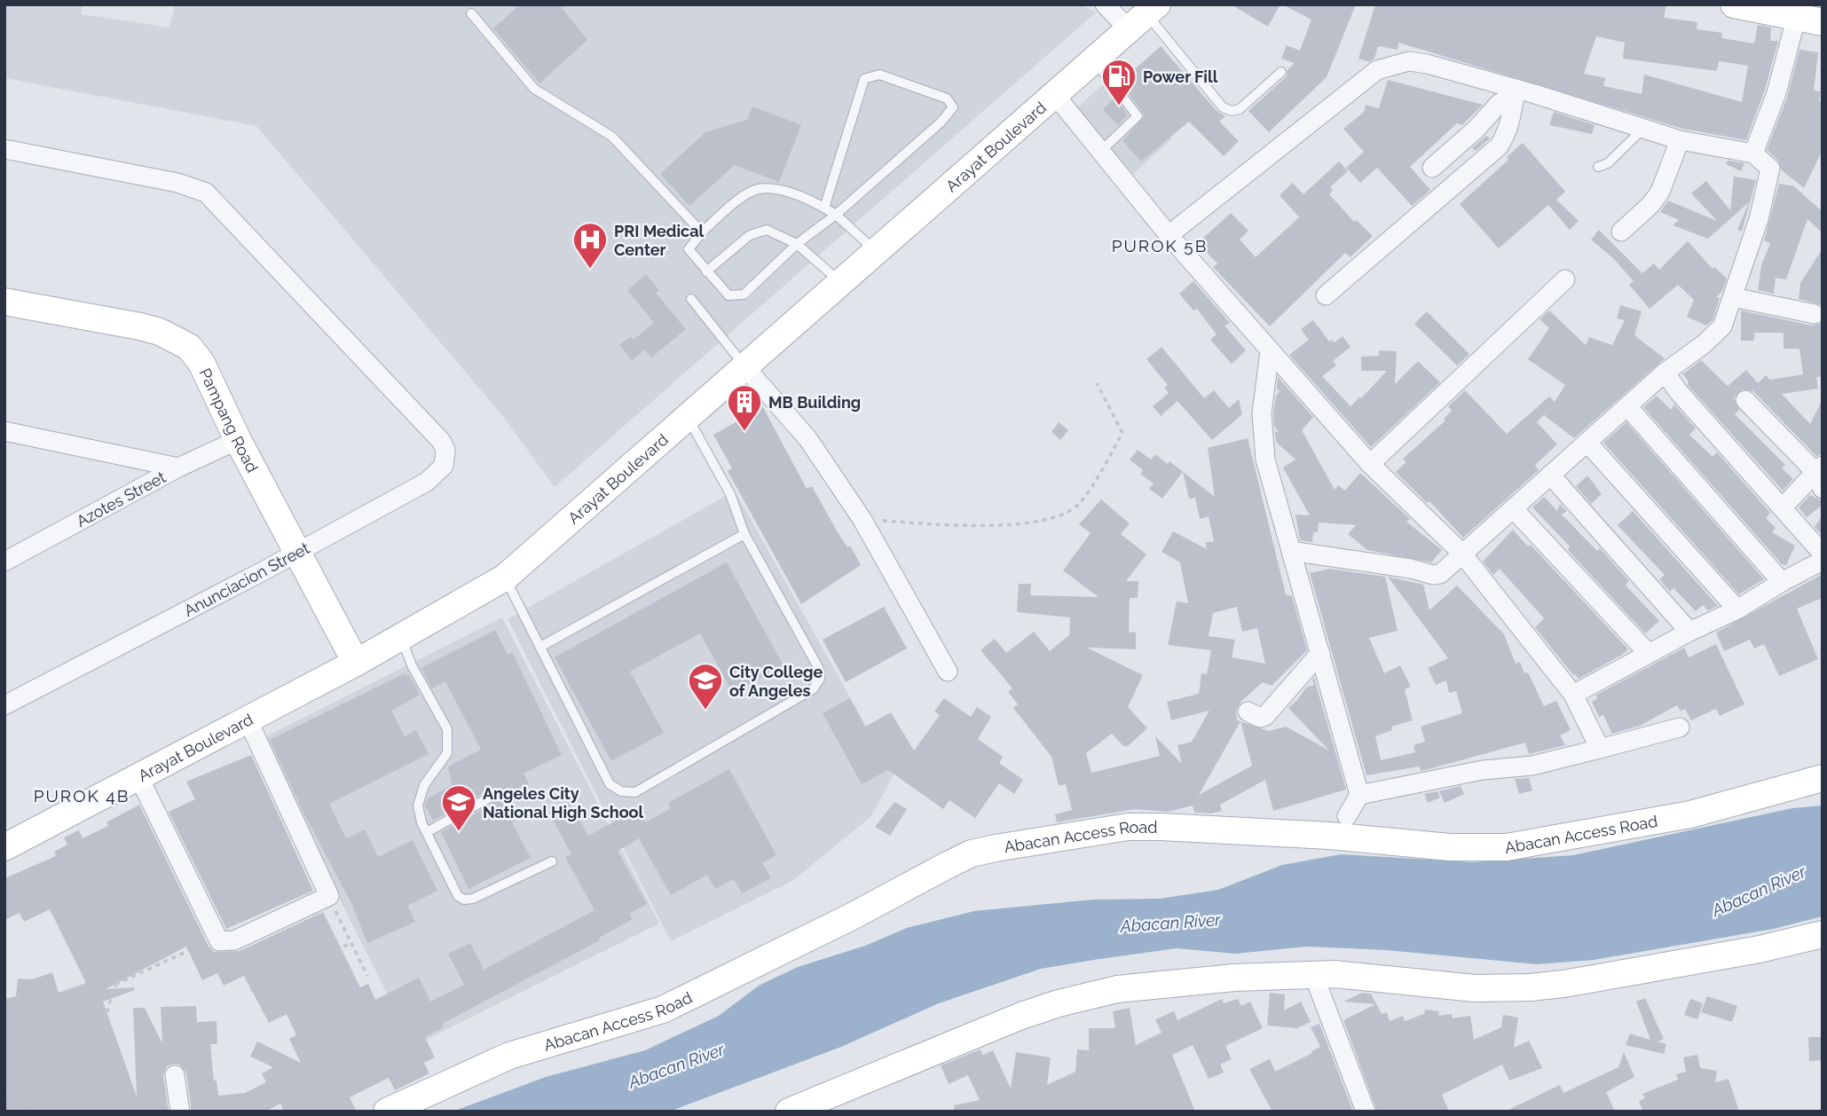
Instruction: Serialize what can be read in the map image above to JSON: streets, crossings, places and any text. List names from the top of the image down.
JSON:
{
  "streets": {
    "street": [
      "Arayat Boulevard",
      "Pampang Road",
      "Azotes Street",
      "Anunciacion Street",
      "Abacan Access Road"
    ]
  },
  "crossings": [
    ["Arayat Boulevard", "Pampang Road"],
    ["Pampang Road", "Azotes Street"],
    ["Pampang Road", "Anunciacion Street"]
  ],
  "districts": ["PUROK 5B", "PUROK 4B"],
  "water": ["Abacan River"],
  "places": {
    "fuel station": ["Power Fill"],
    "hospital": ["PRI Medical Center"],
    "building": ["MB Building"],
    "school or university": ["City College of Angeles", "Angeles City National High School"]
  }
}
